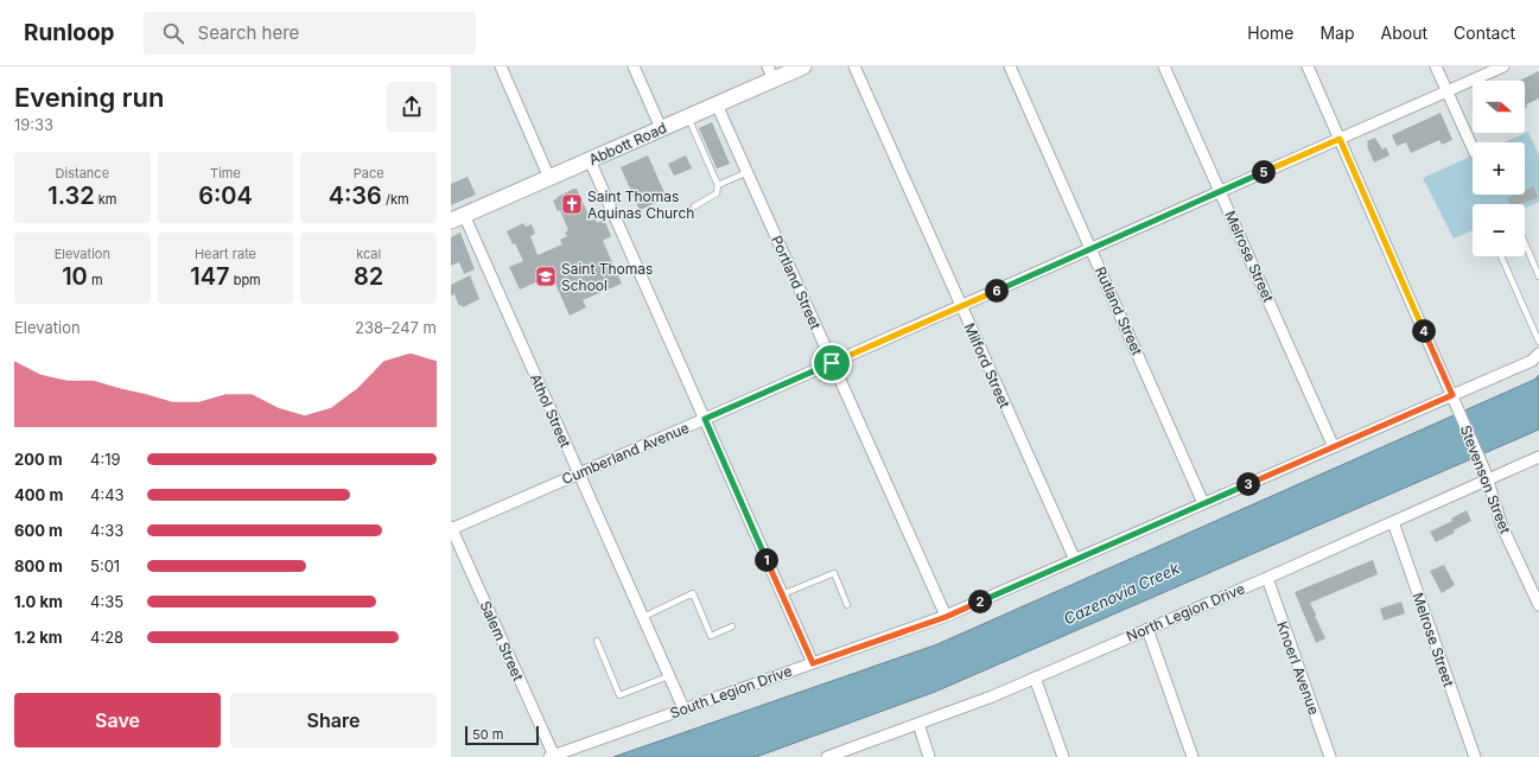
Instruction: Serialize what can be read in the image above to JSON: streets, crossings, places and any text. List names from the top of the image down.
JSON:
{
  "streets": {
    "street": [
      "Abbott Road",
      "Melrose Street",
      "Portland Street",
      "Rutland Street",
      "Milford Street",
      "Athol Street",
      "Cumberland Avenue",
      "Stevenson Street",
      "North Legion Drive",
      "Salem Street",
      "Knoerl Avenue",
      "South Legion Drive"
    ]
  },
  "crossings": [
    ["Abbott Road", "Portland Street"],
    ["Abbott Road", "Athol Street"],
    ["Melrose Street", "Cumberland Avenue"],
    ["Melrose Street", "North Legion Drive"],
    ["Melrose Street", "South Legion Drive"],
    ["Portland Street", "Cumberland Avenue"],
    ["Portland Street", "South Legion Drive"],
    ["Rutland Street", "Cumberland Avenue"],
    ["Rutland Street", "South Legion Drive"],
    ["Milford Street", "Cumberland Avenue"],
    ["Milford Street", "South Legion Drive"],
    ["Athol Street", "Cumberland Avenue"],
    ["Athol Street", "South Legion Drive"],
    ["Cumberland Avenue", "Stevenson Street"],
    ["Cumberland Avenue", "Salem Street"],
    ["Stevenson Street", "North Legion Drive"],
    ["Stevenson Street", "South Legion Drive"],
    ["North Legion Drive", "Knoerl Avenue"],
    ["Salem Street", "South Legion Drive"]
  ],
  "water": ["Cazenovia Creek"],
  "places": {
    "church": ["Saint Thomas Aquinas Church"],
    "school or university": ["Saint Thomas School"]
  },
  "scale_bar": "50 m",
  "north": "right",
  "page": {
    "header": "Runloop",
    "search": "Search here",
    "nav": [
      "Home",
      "Map",
      "About",
      "Contact"
    ],
    "heading": ["Evening run", "19:33"],
    "map_buttons": ["+", "−"],
    "stats": [
      ["Distance", "1.32 km"],
      ["Time", "6:04"],
      ["Pace", "4:36 /km"],
      ["Elevation", "10 m"],
      ["Heart rate", "147 bpm"],
      ["kcal", "82"]
    ],
    "pins": [
      "5",
      "6",
      "4",
      "3",
      "1",
      "2"
    ],
    "chart": ["Elevation", "238–247 m"],
    "list": [
      {
        "name": "200 m",
        "note": "4:19"
      },
      {
        "name": "400 m",
        "note": "4:43"
      },
      {
        "name": "600 m",
        "note": "4:33"
      },
      {
        "name": "800 m",
        "note": "5:01"
      },
      {
        "name": "1.0 km",
        "note": "4:35"
      },
      {
        "name": "1.2 km",
        "note": "4:28"
      }
    ],
    "buttons": ["Save", "Share"],
    "scale": "50 m"
  }
}
